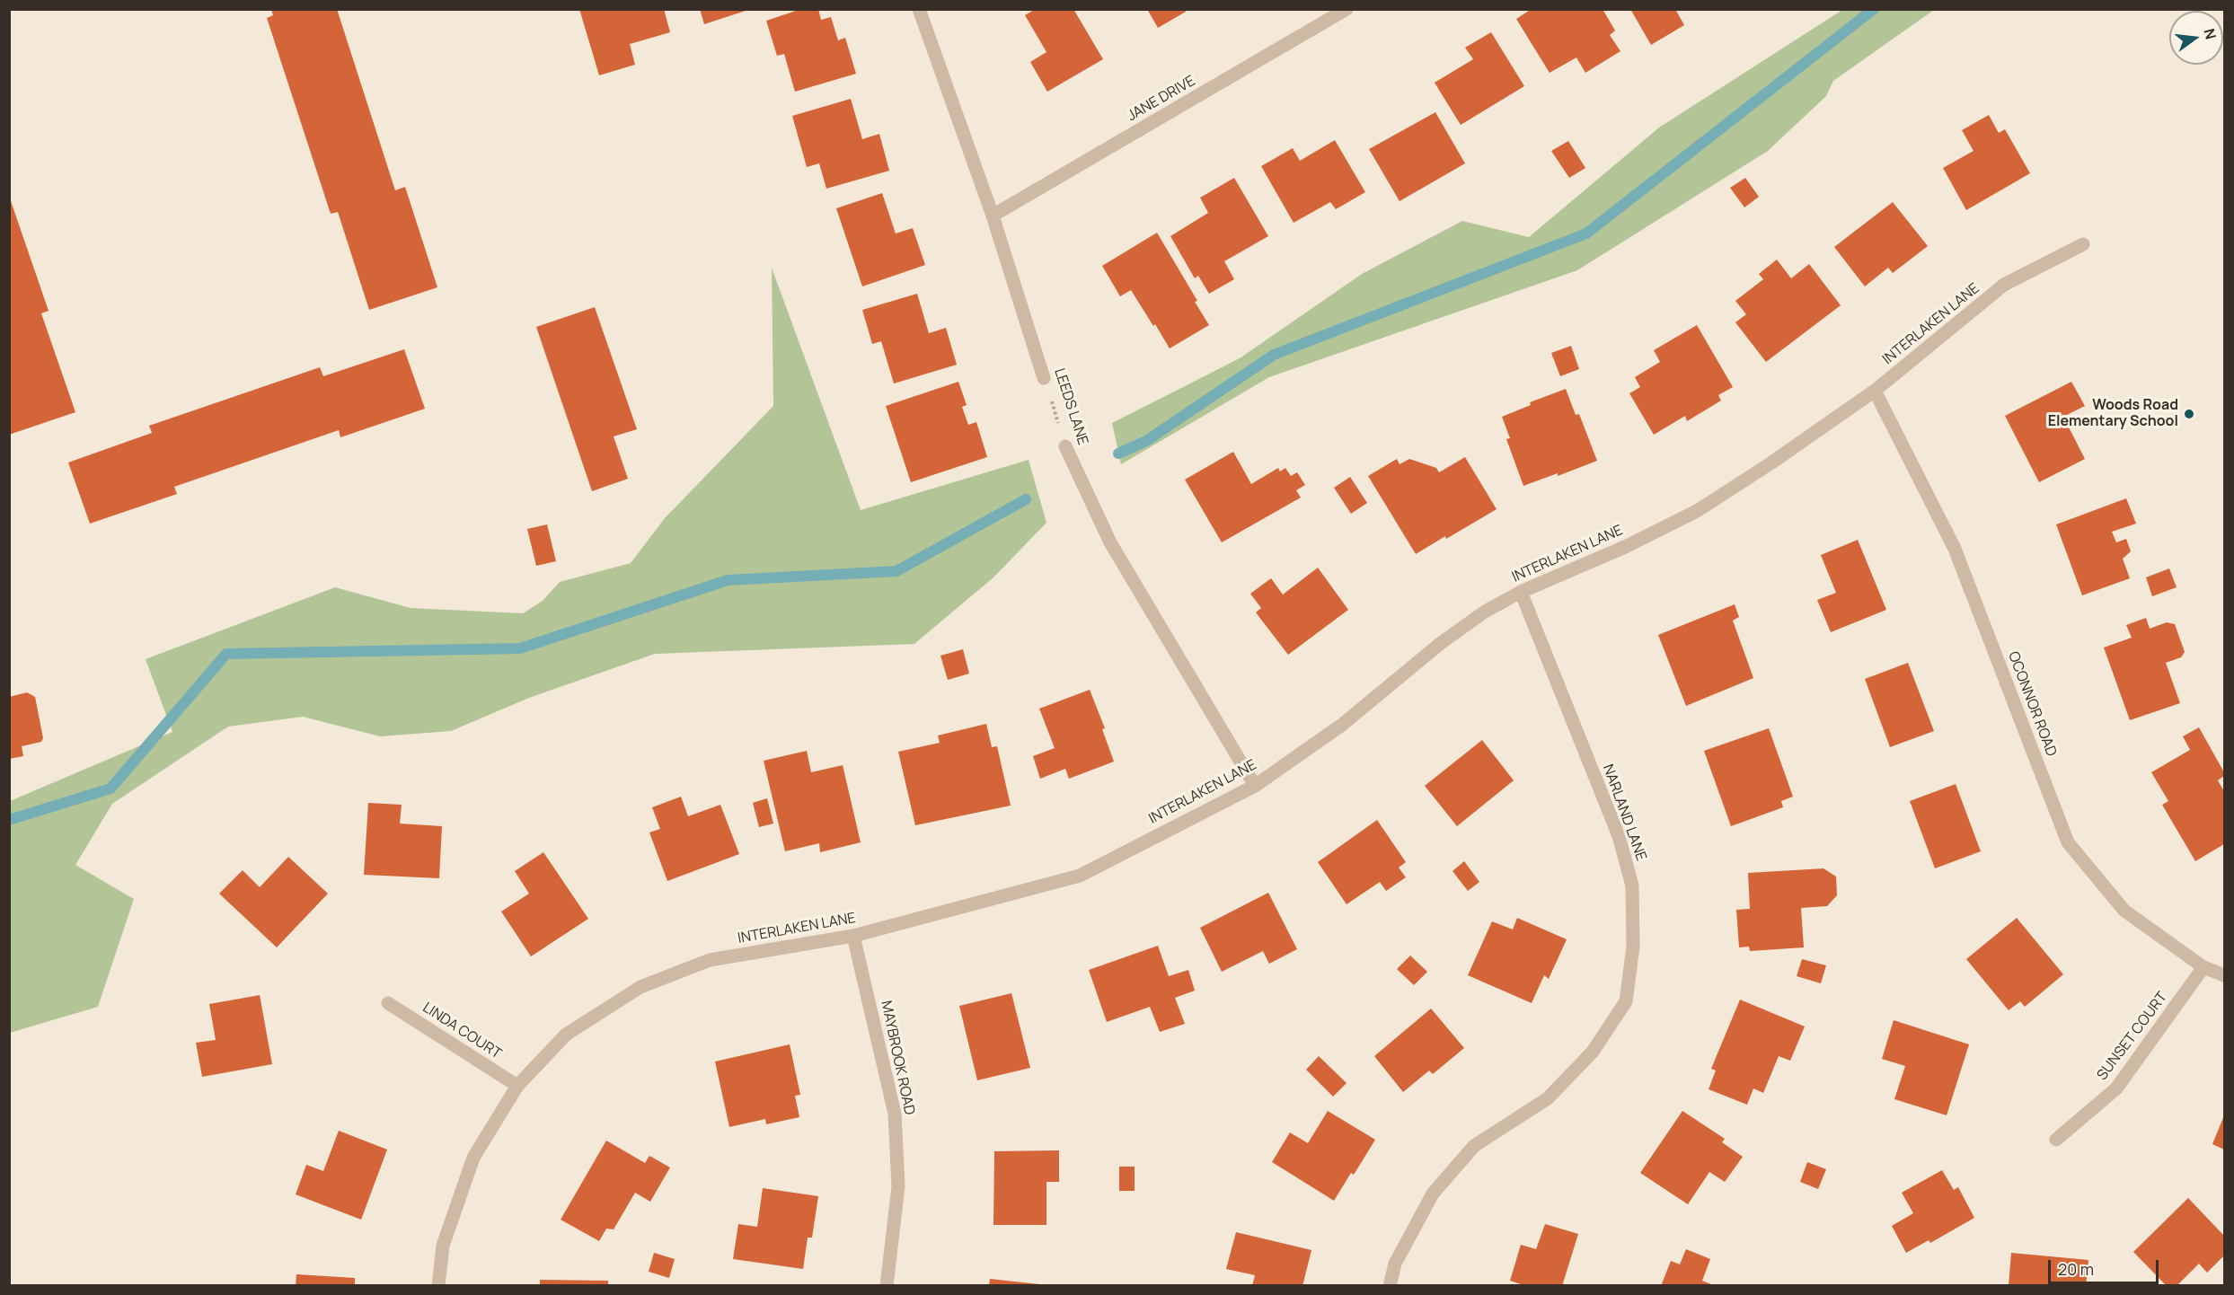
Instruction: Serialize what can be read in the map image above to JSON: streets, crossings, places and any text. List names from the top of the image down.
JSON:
{
  "streets": {
    "street": [
      "JANE DRIVE",
      "INTERLAKEN LANE",
      "LEEDS LANE",
      "OCONNOR ROAD",
      "NARLAND LANE",
      "LINDA COURT",
      "SUNSET COURT",
      "MAYBROOK ROAD"
    ]
  },
  "crossings": [
    ["JANE DRIVE", "LEEDS LANE"],
    ["INTERLAKEN LANE", "LEEDS LANE"],
    ["INTERLAKEN LANE", "OCONNOR ROAD"],
    ["INTERLAKEN LANE", "NARLAND LANE"],
    ["INTERLAKEN LANE", "LINDA COURT"],
    ["INTERLAKEN LANE", "MAYBROOK ROAD"],
    ["OCONNOR ROAD", "SUNSET COURT"]
  ],
  "places": ["Woods Road Elementary School"],
  "scale_bar": "20 m",
  "north": "right"
}
